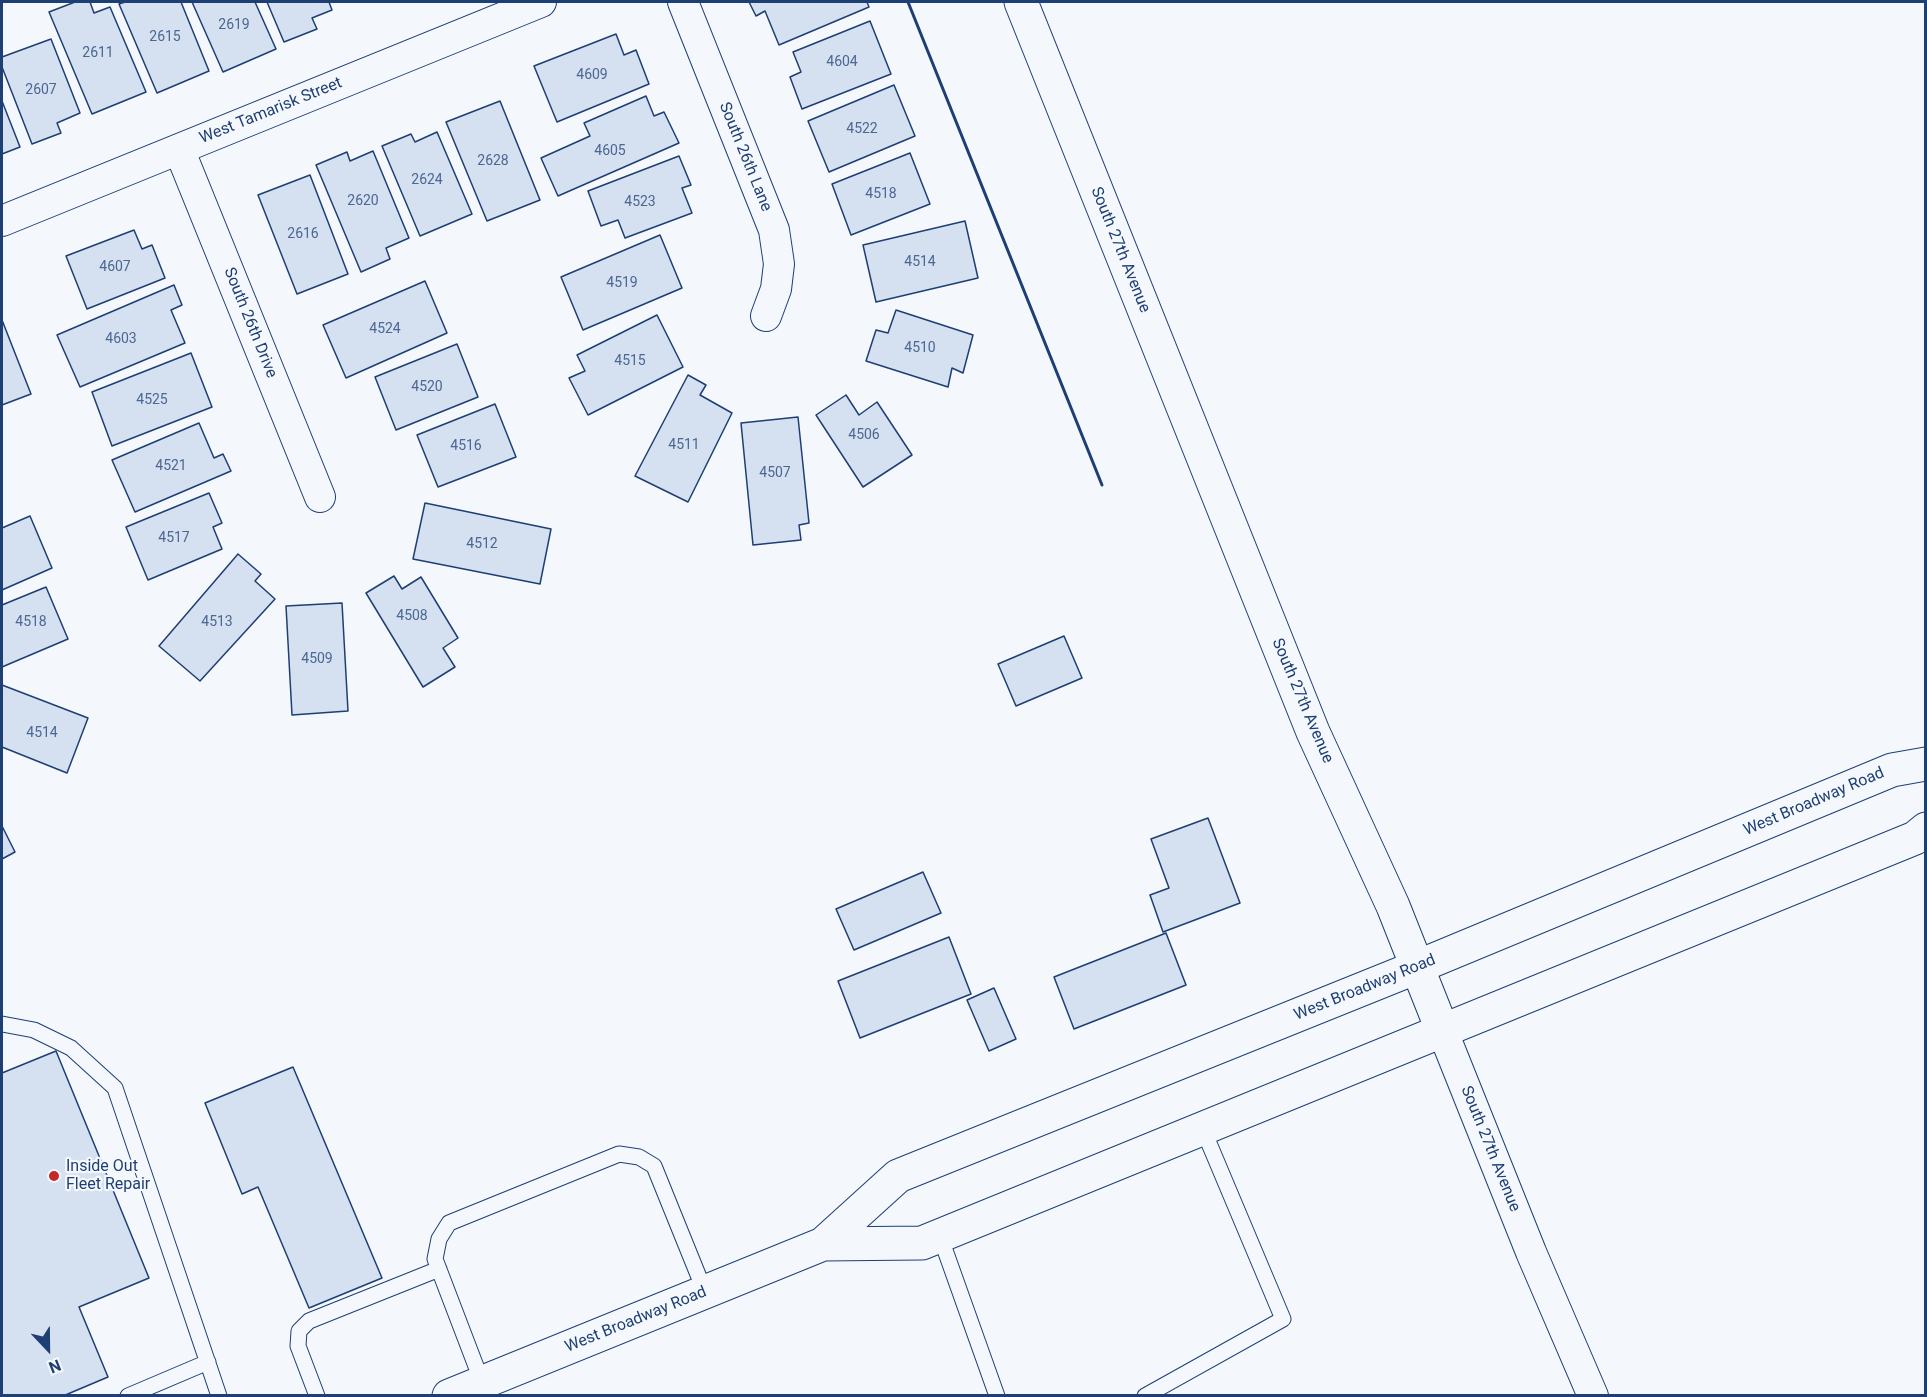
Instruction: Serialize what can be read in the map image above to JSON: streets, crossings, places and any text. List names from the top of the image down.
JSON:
{
  "streets": {
    "main road": ["South 27th Avenue", "West Broadway Road"],
    "street": ["West Tamarisk Street", "South 26th Lane", "South 26th Drive"]
  },
  "crossings": [
    ["West Tamarisk Street", "South 26th Drive"],
    ["South 27th Avenue", "West Broadway Road"]
  ],
  "places": ["Inside Out Fleet Repair"],
  "house_numbers": [
    "2619",
    "2615",
    "2611",
    "4604",
    "4609",
    "2607",
    "4522",
    "4605",
    "2628",
    "2624",
    "4518",
    "2620",
    "4523",
    "2616",
    "4514",
    "4607",
    "4519",
    "4524",
    "4603",
    "4510",
    "4515",
    "4520",
    "4525",
    "4506",
    "4511",
    "4516",
    "4521",
    "4507",
    "4517",
    "4512",
    "4508",
    "4518",
    "4513",
    "4509",
    "4514"
  ],
  "north": "bottom"
}
